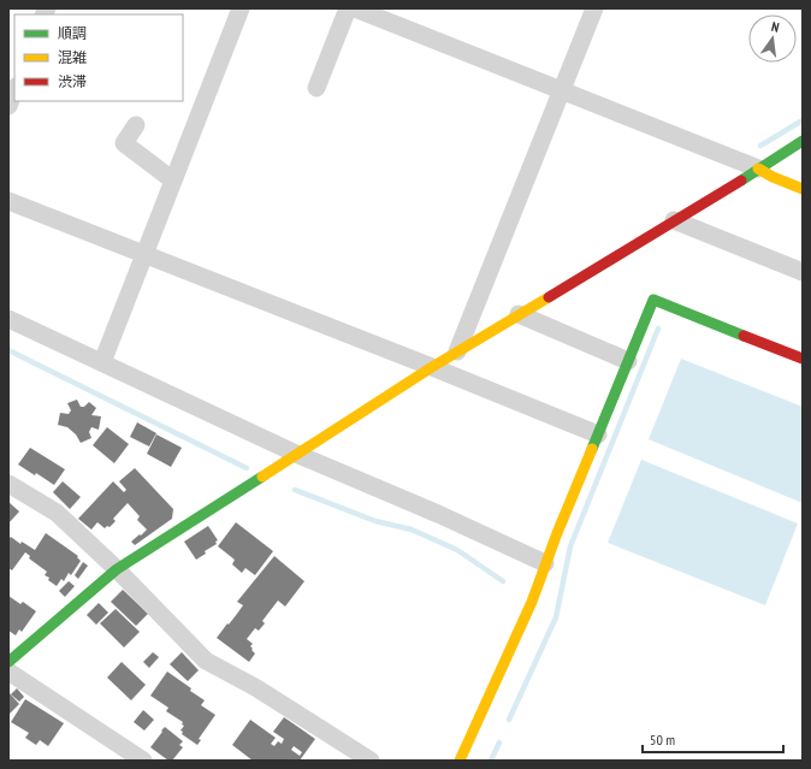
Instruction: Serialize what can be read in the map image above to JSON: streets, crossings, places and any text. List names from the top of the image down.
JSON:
{
  "legend": ["順調", "混雑", "渋滞"],
  "scale_bar": "50 m",
  "north": "top"
}
